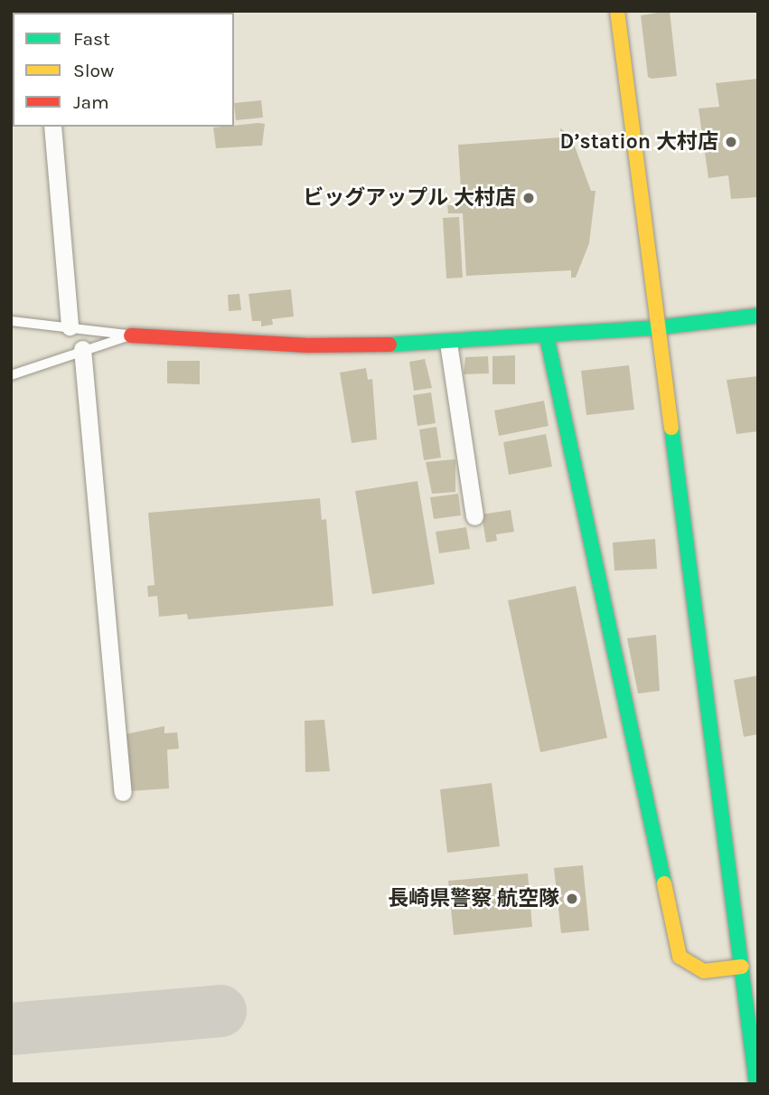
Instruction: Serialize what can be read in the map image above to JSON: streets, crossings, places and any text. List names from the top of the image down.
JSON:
{
  "places": ["D’station 大村店", "ビッグアップル 大村店", "長崎県警察 航空隊"],
  "legend": ["Fast", "Slow", "Jam"]
}
